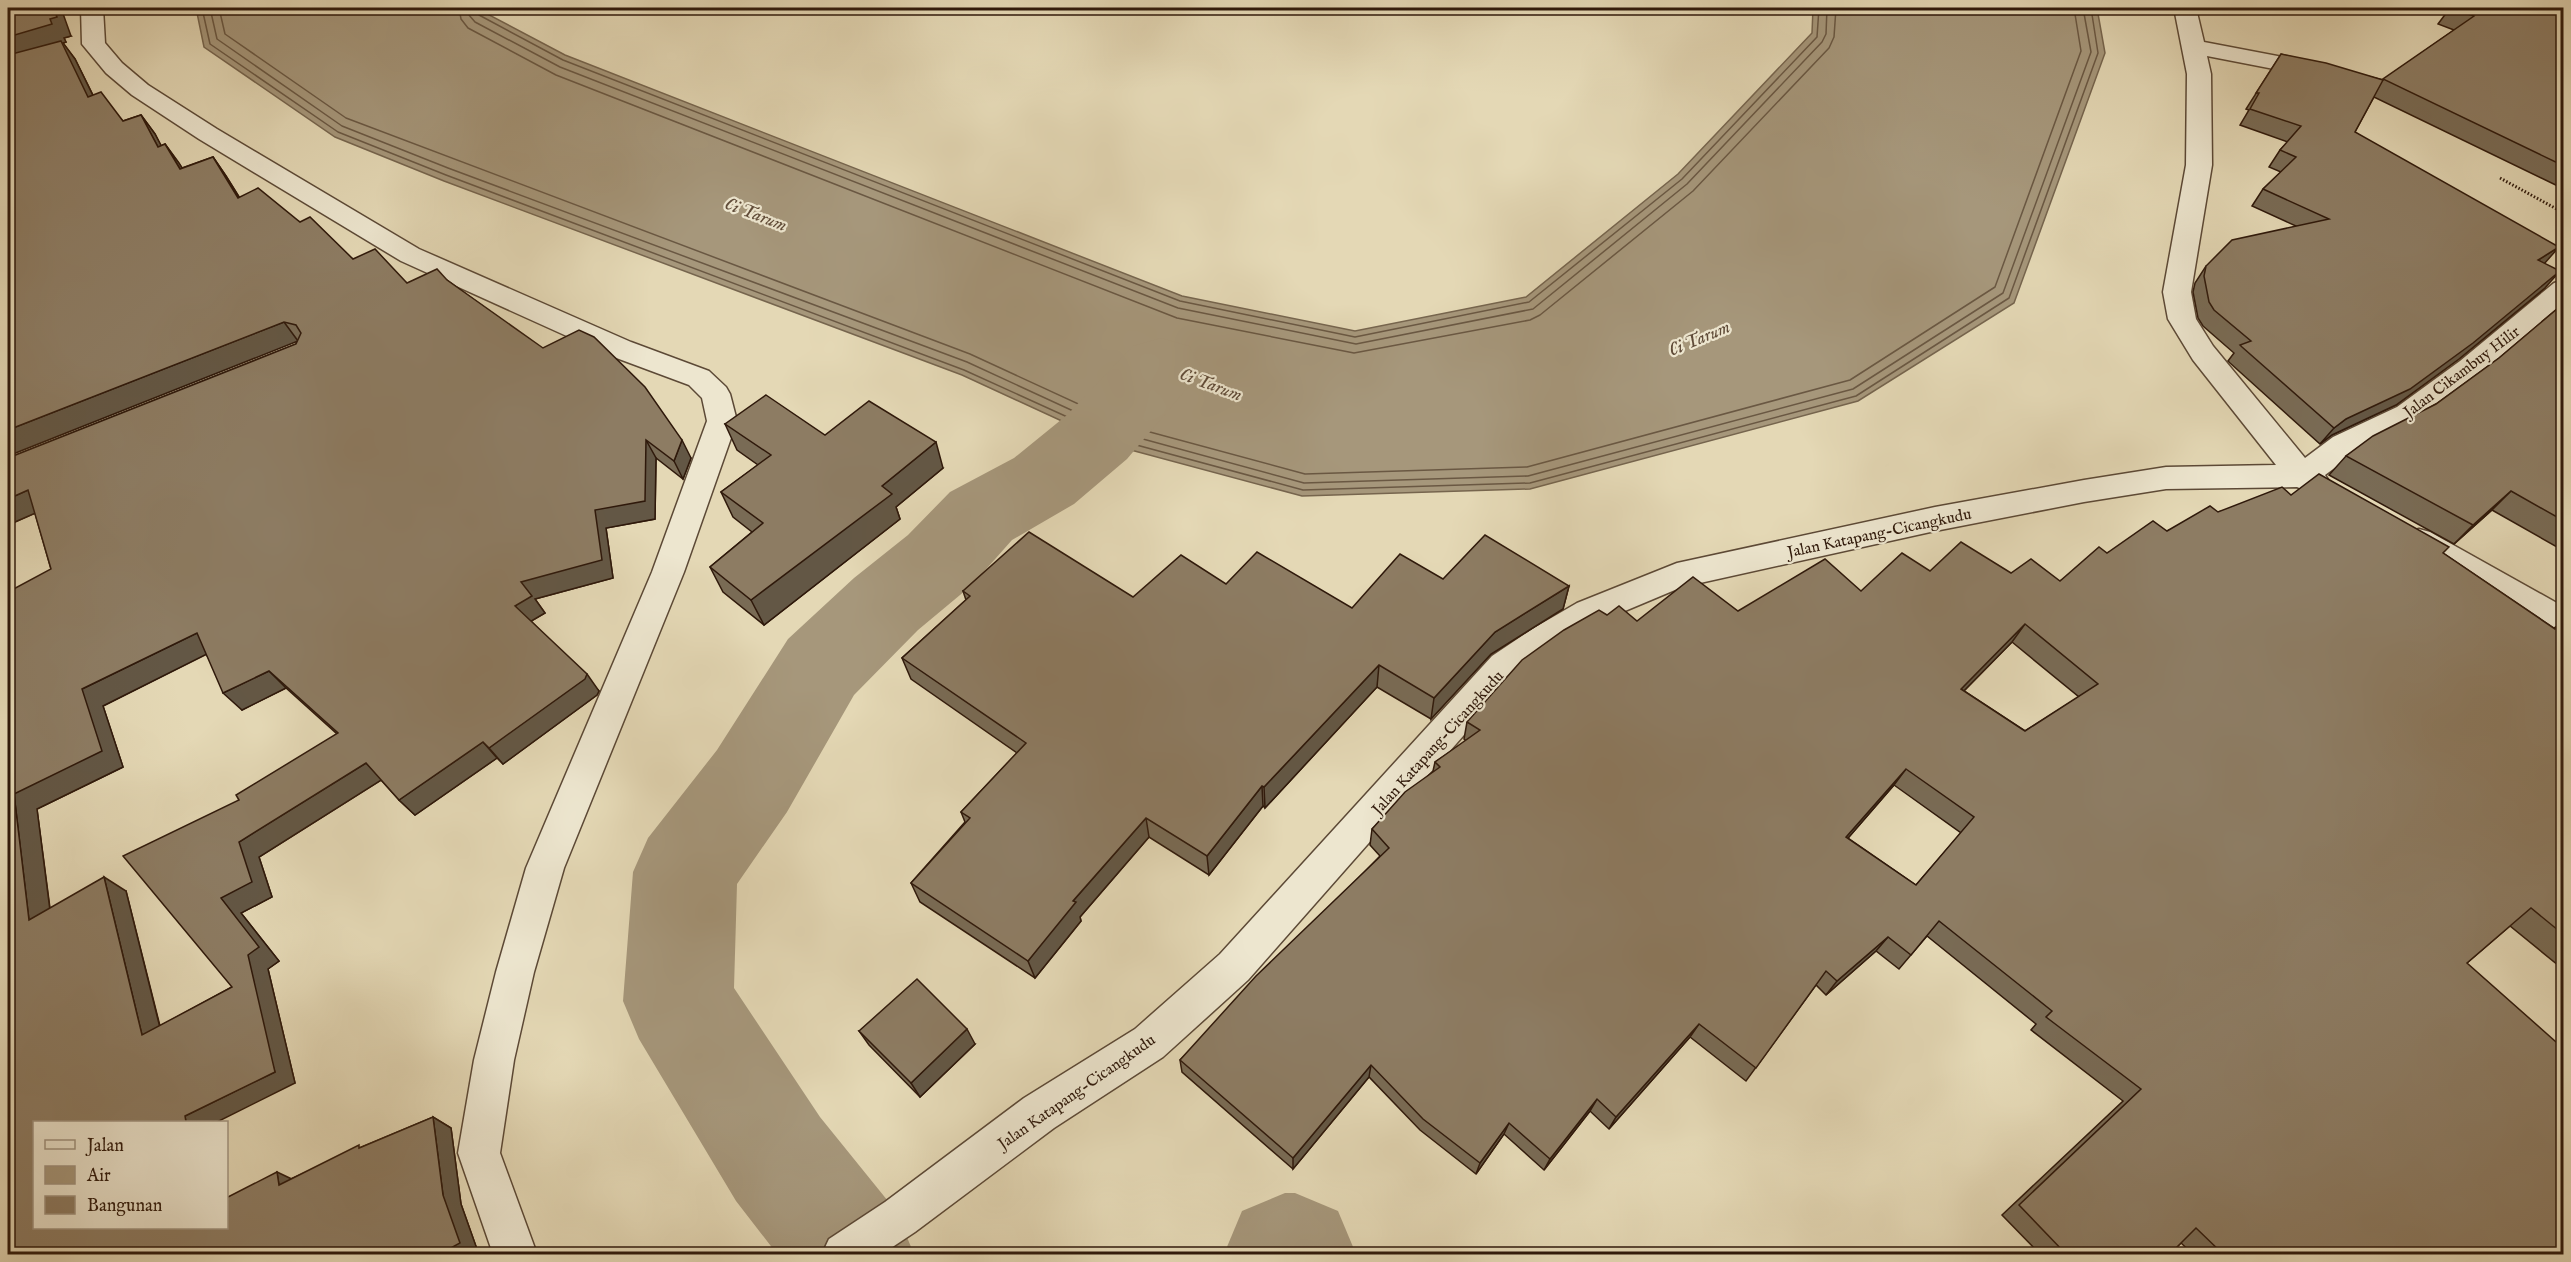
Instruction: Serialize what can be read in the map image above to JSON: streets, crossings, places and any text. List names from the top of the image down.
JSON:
{
  "streets": {
    "street": ["Jalan Cikambuy Hilir", "Jalan Katapang-Cicangkudu"]
  },
  "crossings": [
    ["Jalan Cikambuy Hilir", "Jalan Katapang-Cicangkudu"]
  ],
  "water": ["Ci Tarum"],
  "legend": ["Jalan", "Air", "Bangunan"]
}
